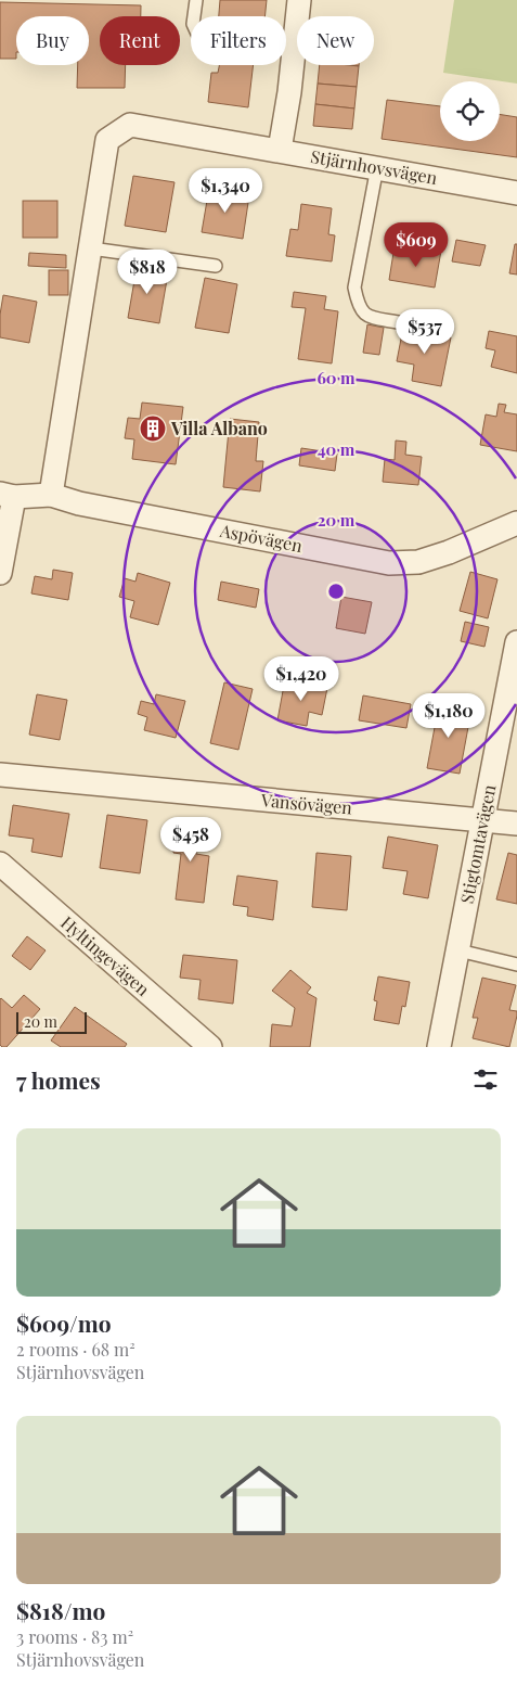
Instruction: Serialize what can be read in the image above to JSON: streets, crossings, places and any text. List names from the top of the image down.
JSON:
{
  "streets": {
    "street": [
      "Stjärnhovsvägen",
      "Aspövägen",
      "Vansövägen",
      "Stigtomtavägen",
      "Hyltingevägen"
    ]
  },
  "crossings": [
    ["Stjärnhovsvägen", "Aspövägen"],
    ["Vansövägen", "Stigtomtavägen"]
  ],
  "places": {
    "building": ["Villa Albano"]
  },
  "scale_bar": "20 m",
  "page": {
    "chip": [
      "Buy",
      "Rent",
      "Filters",
      "New"
    ],
    "price": [
      "$1,340",
      "$609",
      "$818",
      "$537",
      "$1,420",
      "$1,180",
      "$458"
    ],
    "scale": "20 m",
    "heading": "7 homes",
    "list": [
      {
        "name": "$609/mo",
        "note": "2 rooms · 68 m² · Stjärnhovsvägen"
      },
      {
        "name": "$818/mo",
        "note": "3 rooms · 83 m² · Stjärnhovsvägen"
      }
    ]
  },
  "rings": ["60 m", "40 m", "20 m"]
}
